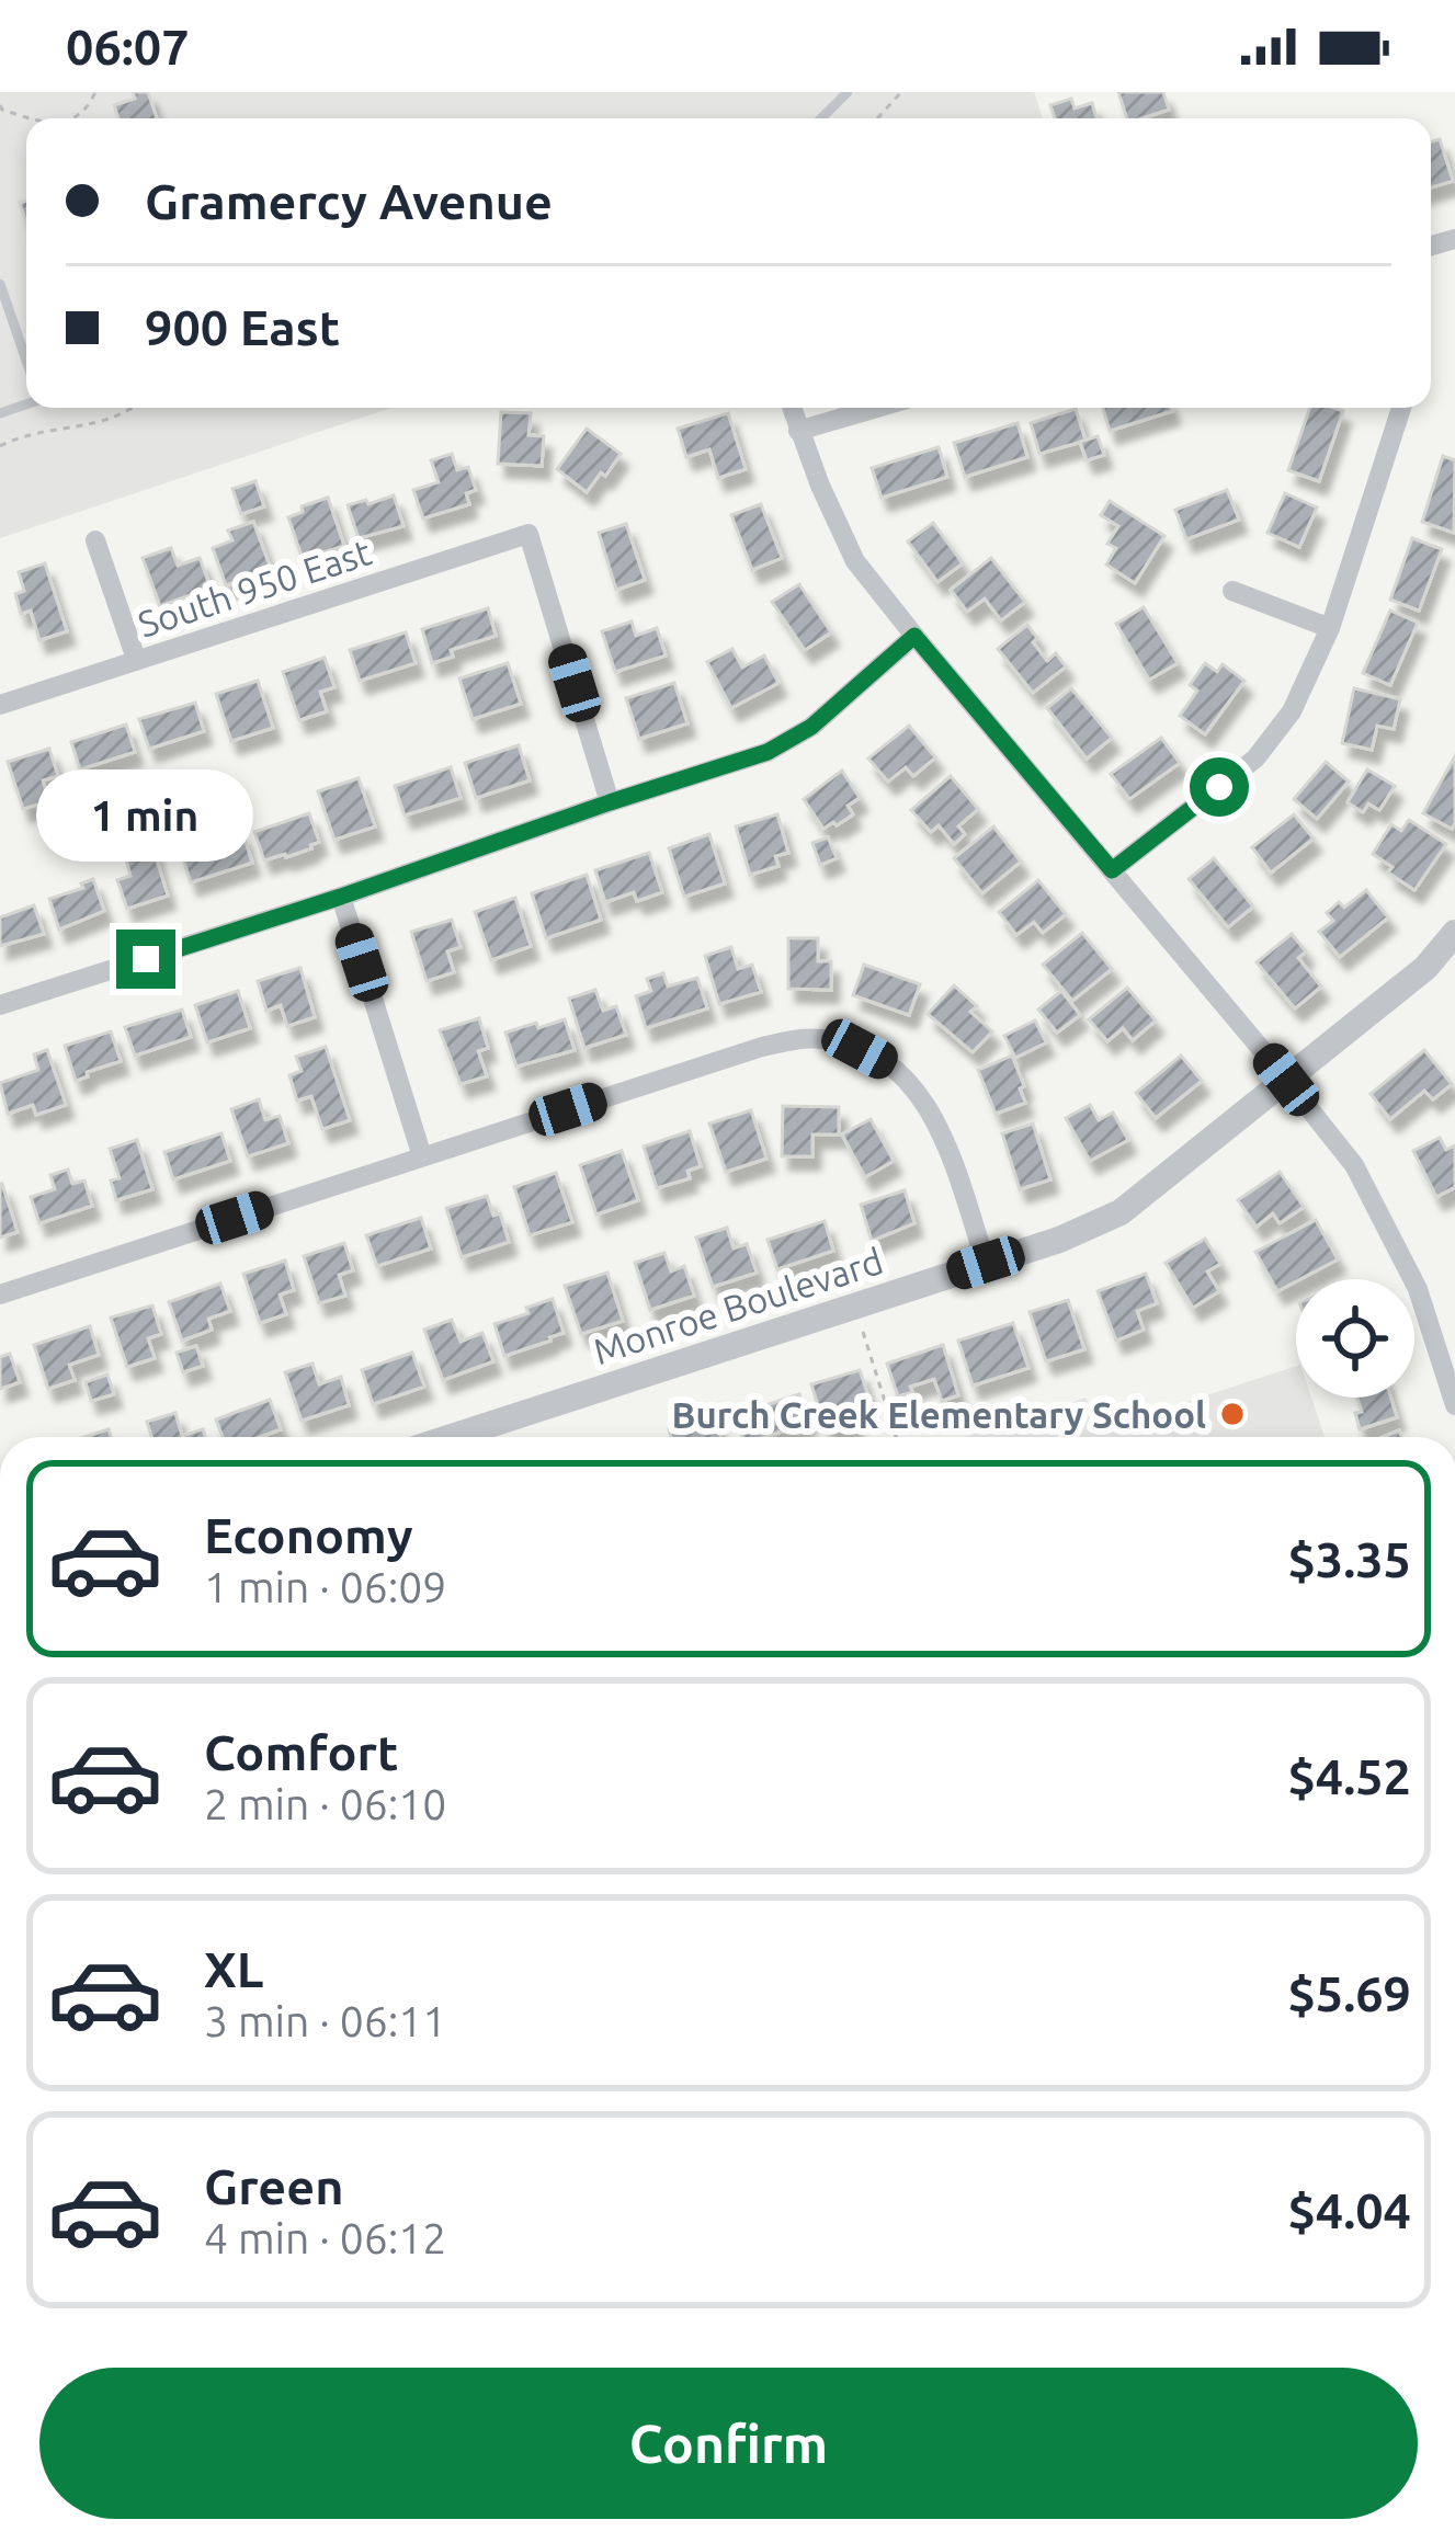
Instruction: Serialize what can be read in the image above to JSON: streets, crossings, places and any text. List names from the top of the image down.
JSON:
{
  "streets": {
    "street": ["South 950 East", "Monroe Boulevard"]
  },
  "places": ["Burch Creek Elementary School"],
  "page": {
    "status": "06:07",
    "banner": ["Gramercy Avenue", "900 East"],
    "bubble": "1 min",
    "list": [
      {
        "name": "Economy",
        "note": "1 min · 06:09",
        "value": "$3.35"
      },
      {
        "name": "Comfort",
        "note": "2 min · 06:10",
        "value": "$4.52"
      },
      {
        "name": "XL",
        "note": "3 min · 06:11",
        "value": "$5.69"
      },
      {
        "name": "Green",
        "note": "4 min · 06:12",
        "value": "$4.04"
      }
    ],
    "buttons": "Confirm"
  }
}
